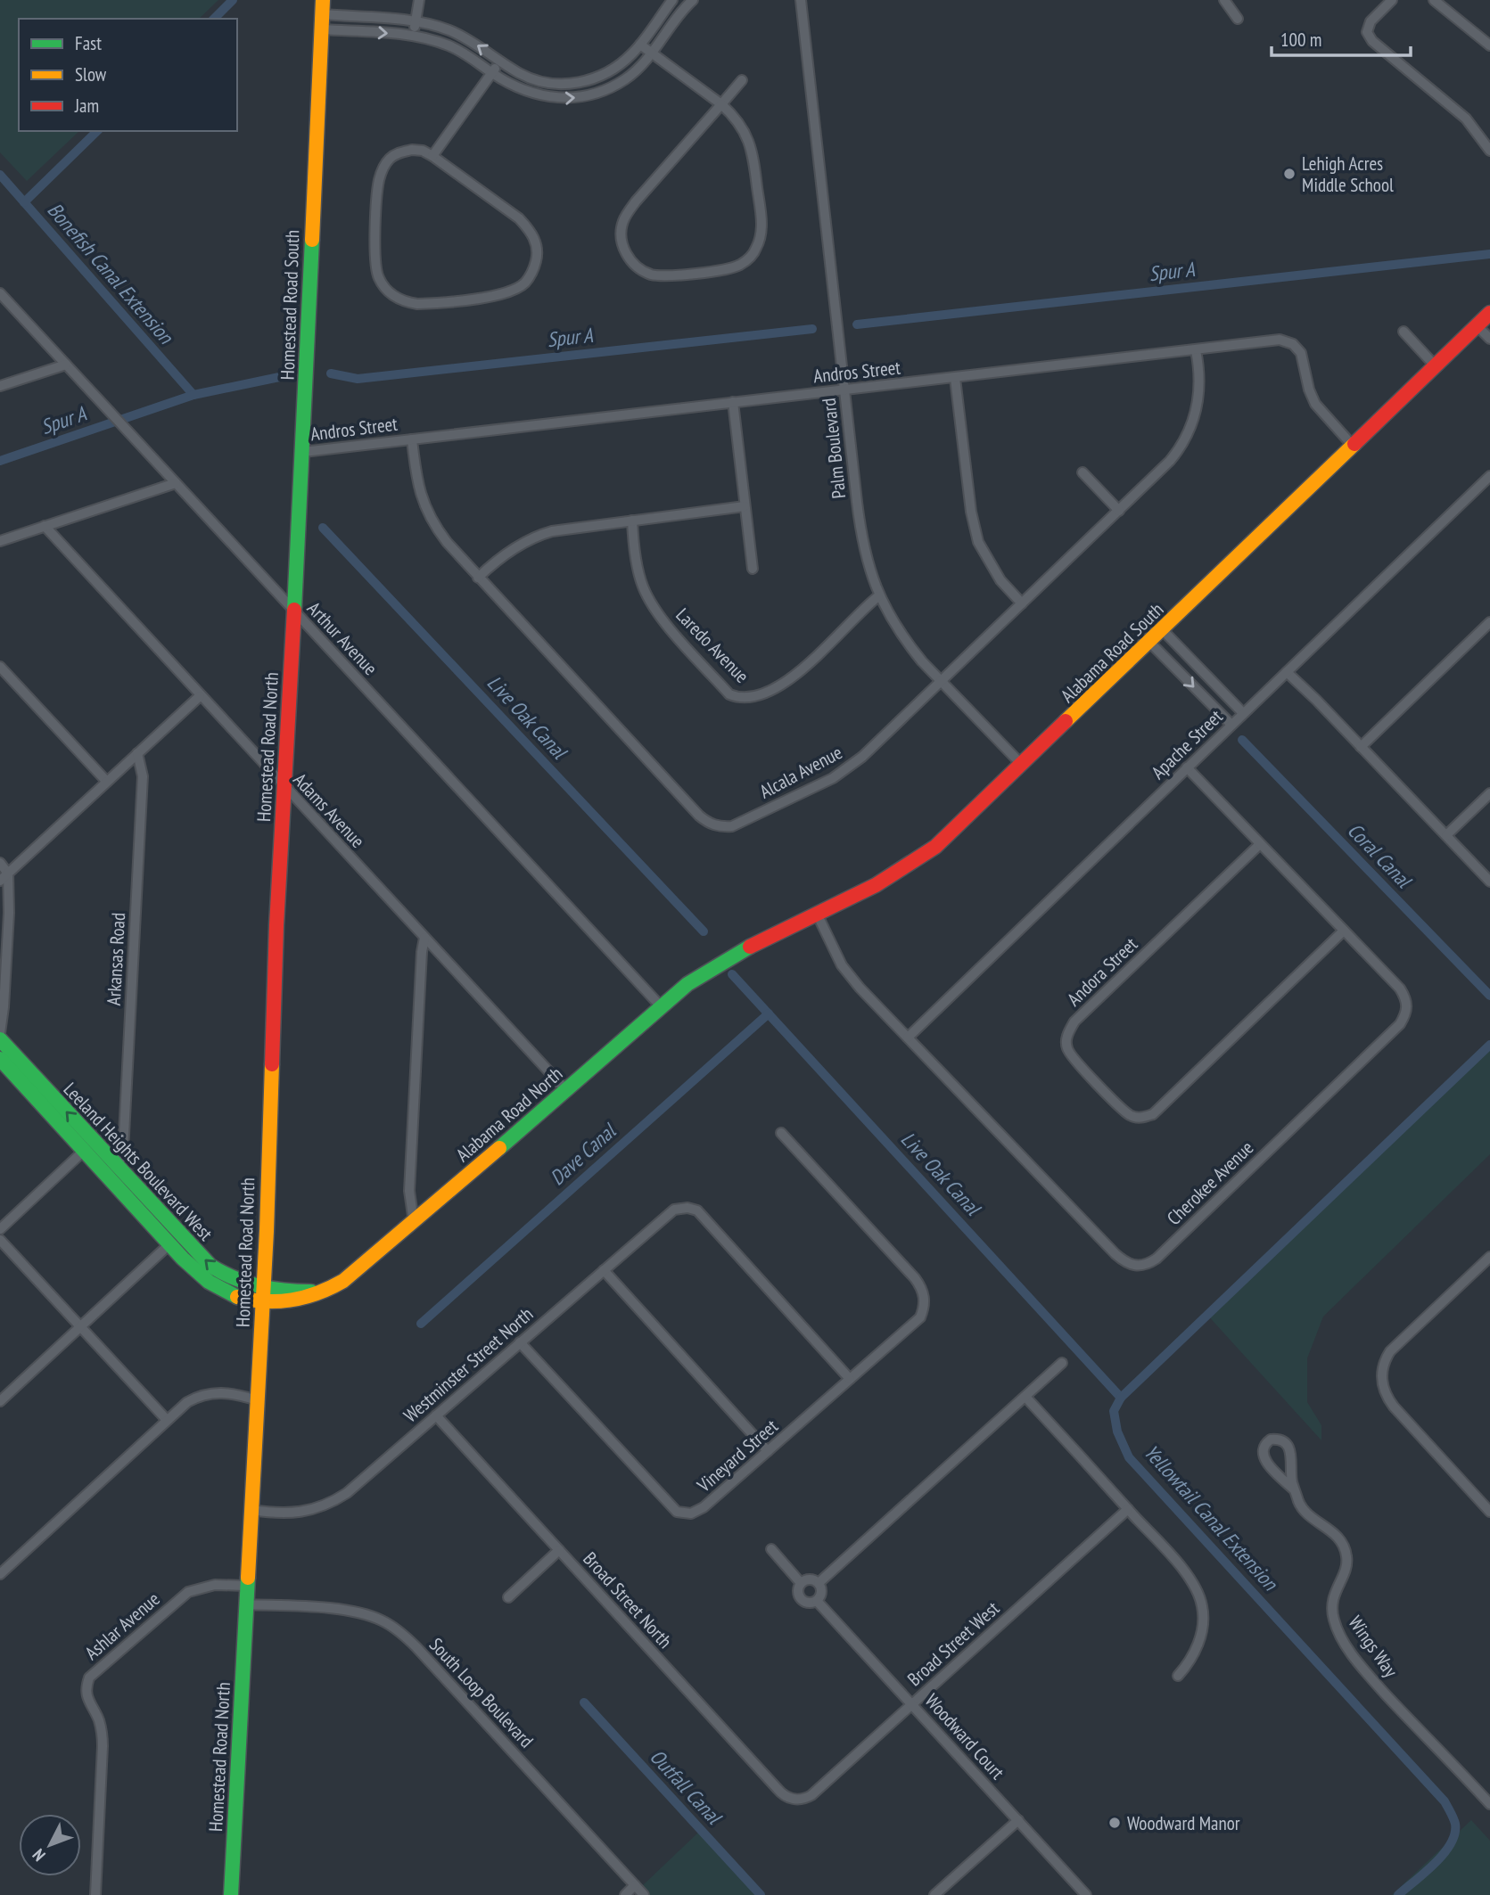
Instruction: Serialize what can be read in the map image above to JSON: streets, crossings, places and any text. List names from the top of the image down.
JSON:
{
  "streets": {
    "main road": [
      "Homestead Road South",
      "Alabama Road South",
      "Homestead Road North",
      "Alabama Road North",
      "Leeland Heights Boulevard West"
    ],
    "street": [
      "Andros Street",
      "Palm Boulevard",
      "Arthur Avenue",
      "Laredo Avenue",
      "Apache Street",
      "Alcala Avenue",
      "Adams Avenue",
      "Arkansas Road",
      "Andora Street",
      "Cherokee Avenue",
      "Westminster Street North",
      "Vineyard Street",
      "Broad Street North",
      "Ashlar Avenue",
      "Broad Street West",
      "Wings Way",
      "South Loop Boulevard",
      "Woodward Court"
    ]
  },
  "crossings": [
    ["Homestead Road South", "Andros Street"],
    ["Homestead Road South", "Arthur Avenue"],
    ["Homestead Road South", "Homestead Road North"],
    ["Andros Street", "Palm Boulevard"],
    ["Andros Street", "Alabama Road South"],
    ["Andros Street", "Alcala Avenue"],
    ["Palm Boulevard", "Laredo Avenue"],
    ["Palm Boulevard", "Alabama Road South"],
    ["Palm Boulevard", "Alcala Avenue"],
    ["Arthur Avenue", "Homestead Road North"],
    ["Arthur Avenue", "Alabama Road North"],
    ["Alabama Road South", "Alabama Road North"],
    ["Alabama Road South", "Cherokee Avenue"],
    ["Apache Street", "Cherokee Avenue"],
    ["Homestead Road North", "Adams Avenue"],
    ["Homestead Road North", "Alabama Road North"],
    ["Homestead Road North", "Leeland Heights Boulevard West"],
    ["Homestead Road North", "Westminster Street North"],
    ["Homestead Road North", "Ashlar Avenue"],
    ["Homestead Road North", "South Loop Boulevard"],
    ["Adams Avenue", "Alabama Road North"],
    ["Arkansas Road", "Leeland Heights Boulevard West"],
    ["Andora Street", "Cherokee Avenue"],
    ["Alabama Road North", "Leeland Heights Boulevard West"],
    ["Westminster Street North", "Vineyard Street"],
    ["Westminster Street North", "Broad Street North"],
    ["Broad Street North", "Broad Street West"],
    ["Broad Street West", "Woodward Court"]
  ],
  "water": [
    "Spur A",
    "Bonefish Canal Extension",
    "Live Oak Canal",
    "Coral Canal",
    "Dave Canal",
    "Yellowtail Canal Extension",
    "Outfall Canal"
  ],
  "places": ["Lehigh Acres Middle School", "Woodward Manor"],
  "legend": ["Fast", "Slow", "Jam"],
  "scale_bar": "100 m",
  "north": "bottom left"
}
